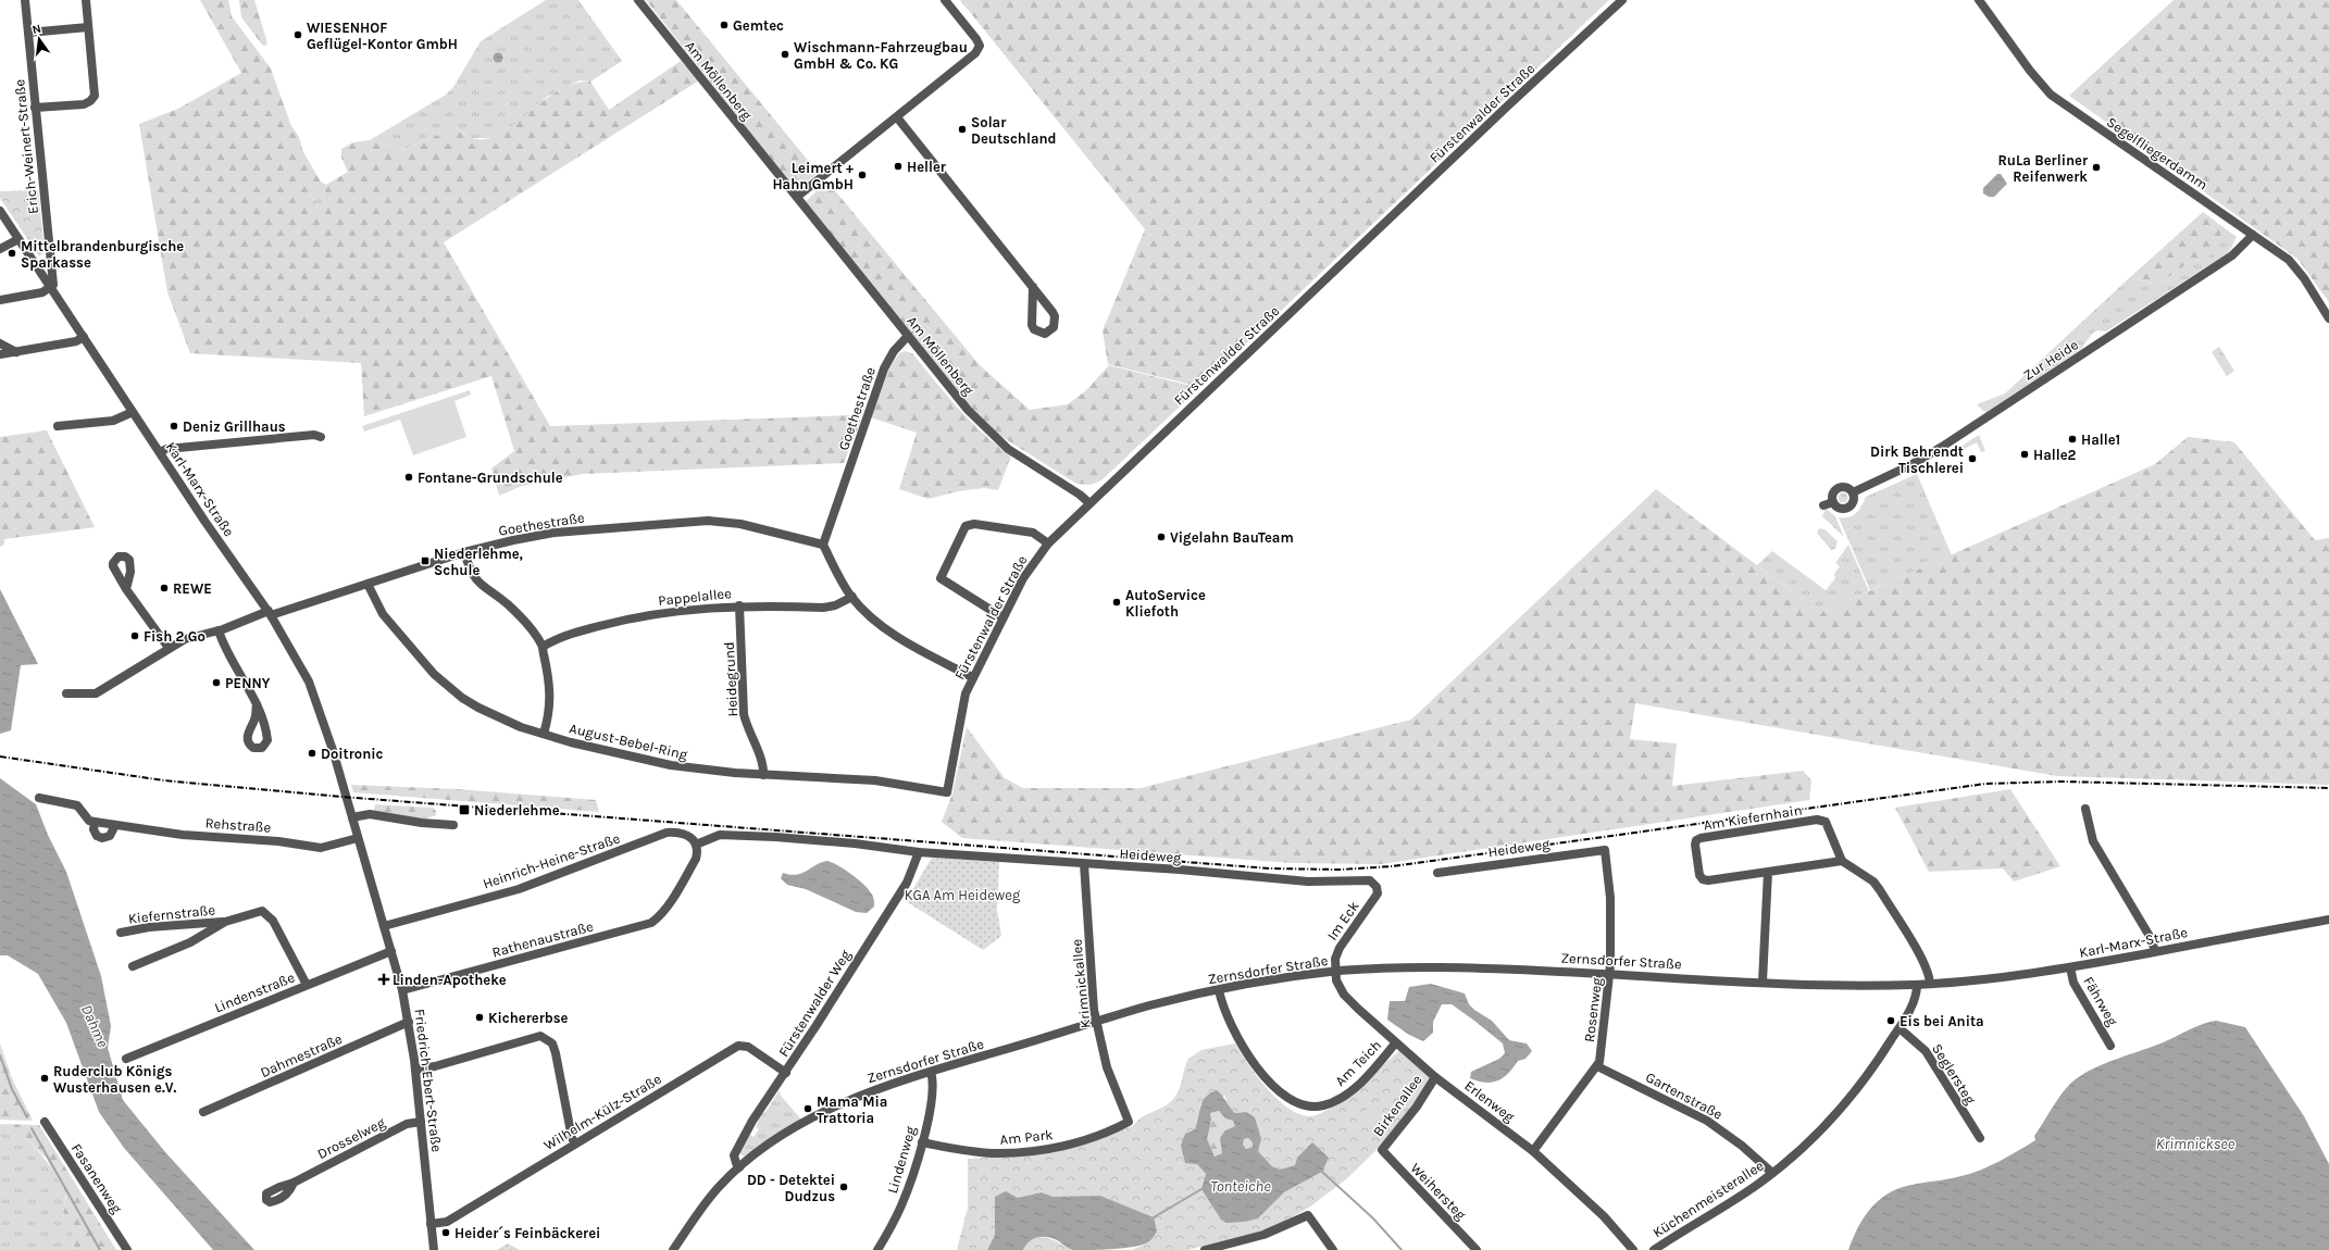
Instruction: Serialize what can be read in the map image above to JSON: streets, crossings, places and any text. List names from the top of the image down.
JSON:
{
  "streets": {
    "street": [
      "Am Möllenberg",
      "Fürstenwalder Straße",
      "Erich-Weinert-Straße",
      "Segelfliegerdamm",
      "Zur Heide",
      "Goethestraße",
      "Karl-Marx-Straße",
      "Pappelallee",
      "Heidegrund",
      "August-Bebel-Ring",
      "Am Kiefernhain",
      "Rehstraße",
      "Heideweg",
      "Heinrich-Heine-Straße",
      "Kiefernstraße",
      "Im Eck",
      "Rathenaustraße",
      "Zernsdorfer Straße",
      "Krimnickallee",
      "Lindenstraße",
      "Fährweg",
      "Fürstenwalder Weg",
      "Rosenweg",
      "Dahmestraße",
      "Am Teich",
      "Seglersteg",
      "Friedrich-Ebert-Straße",
      "Gartenstraße",
      "Erlenweg",
      "Birkenallee",
      "Wilhelm-Külz-Straße",
      "Am Park",
      "Drosselweg",
      "Lindenweg",
      "Fasanenweg",
      "Weihersteg",
      "Küchenmeisterallee"
    ]
  },
  "crossings": [
    ["Am Möllenberg", "Fürstenwalder Straße"],
    ["Am Möllenberg", "Goethestraße"],
    ["Fürstenwalder Straße", "August-Bebel-Ring"],
    ["Erich-Weinert-Straße", "Karl-Marx-Straße"],
    ["Segelfliegerdamm", "Zur Heide"],
    ["Goethestraße", "Karl-Marx-Straße"],
    ["Goethestraße", "August-Bebel-Ring"],
    ["Karl-Marx-Straße", "Zernsdorfer Straße"],
    ["Karl-Marx-Straße", "Fährweg"],
    ["Karl-Marx-Straße", "Friedrich-Ebert-Straße"],
    ["Pappelallee", "Heidegrund"],
    ["Heidegrund", "August-Bebel-Ring"],
    ["Rehstraße", "Friedrich-Ebert-Straße"],
    ["Heideweg", "Im Eck"],
    ["Heideweg", "Krimnickallee"],
    ["Heideweg", "Fürstenwalder Weg"],
    ["Heideweg", "Rosenweg"],
    ["Heinrich-Heine-Straße", "Rathenaustraße"],
    ["Heinrich-Heine-Straße", "Friedrich-Ebert-Straße"],
    ["Kiefernstraße", "Lindenstraße"],
    ["Im Eck", "Zernsdorfer Straße"],
    ["Im Eck", "Erlenweg"],
    ["Rathenaustraße", "Friedrich-Ebert-Straße"],
    ["Zernsdorfer Straße", "Krimnickallee"],
    ["Zernsdorfer Straße", "Fürstenwalder Weg"],
    ["Zernsdorfer Straße", "Rosenweg"],
    ["Zernsdorfer Straße", "Am Teich"],
    ["Zernsdorfer Straße", "Erlenweg"],
    ["Zernsdorfer Straße", "Lindenweg"],
    ["Zernsdorfer Straße", "Küchenmeisterallee"],
    ["Krimnickallee", "Am Park"],
    ["Lindenstraße", "Friedrich-Ebert-Straße"],
    ["Fürstenwalder Weg", "Wilhelm-Külz-Straße"],
    ["Rosenweg", "Gartenstraße"],
    ["Rosenweg", "Erlenweg"],
    ["Dahmestraße", "Friedrich-Ebert-Straße"],
    ["Am Teich", "Erlenweg"],
    ["Seglersteg", "Küchenmeisterallee"],
    ["Friedrich-Ebert-Straße", "Wilhelm-Külz-Straße"],
    ["Friedrich-Ebert-Straße", "Drosselweg"],
    ["Gartenstraße", "Küchenmeisterallee"],
    ["Erlenweg", "Birkenallee"],
    ["Birkenallee", "Weihersteg"],
    ["Am Park", "Lindenweg"]
  ],
  "water": ["Dahme", "Krimnicksee", "Tonteiche"],
  "parks": ["KGA Am Heideweg"],
  "places": {
    "other": [
      "Gemtec",
      "WIESENHOF Geflügel-Kontor GmbH",
      "Wischmann-Fahrzeugbau GmbH & Co. KG",
      "Solar Deutschland",
      "Heller",
      "RuLa Berliner Reifenwerk",
      "Leimert + Hahn GmbH",
      "Mittelbrandenburgische Sparkasse",
      "Deniz Grillhaus",
      "Halle1",
      "Halle2",
      "Dirk Behrendt Tischlerei",
      "Fontane-Grundschule",
      "Vigelahn BauTeam",
      "REWE",
      "AutoService Kliefoth",
      "Fish 2 Go",
      "PENNY",
      "Doitronic",
      "Kichererbse",
      "Eis bei Anita",
      "Ruderclub Königs Wusterhausen e.V.",
      "Mama Mia Trattoria",
      "DD - Detektei Dudzus",
      "Heider´s Feinbäckerei"
    ],
    "transit": ["Niederlehme, Schule", "Niederlehme"],
    "health": ["Linden-Apotheke"]
  },
  "north": "top"
}
